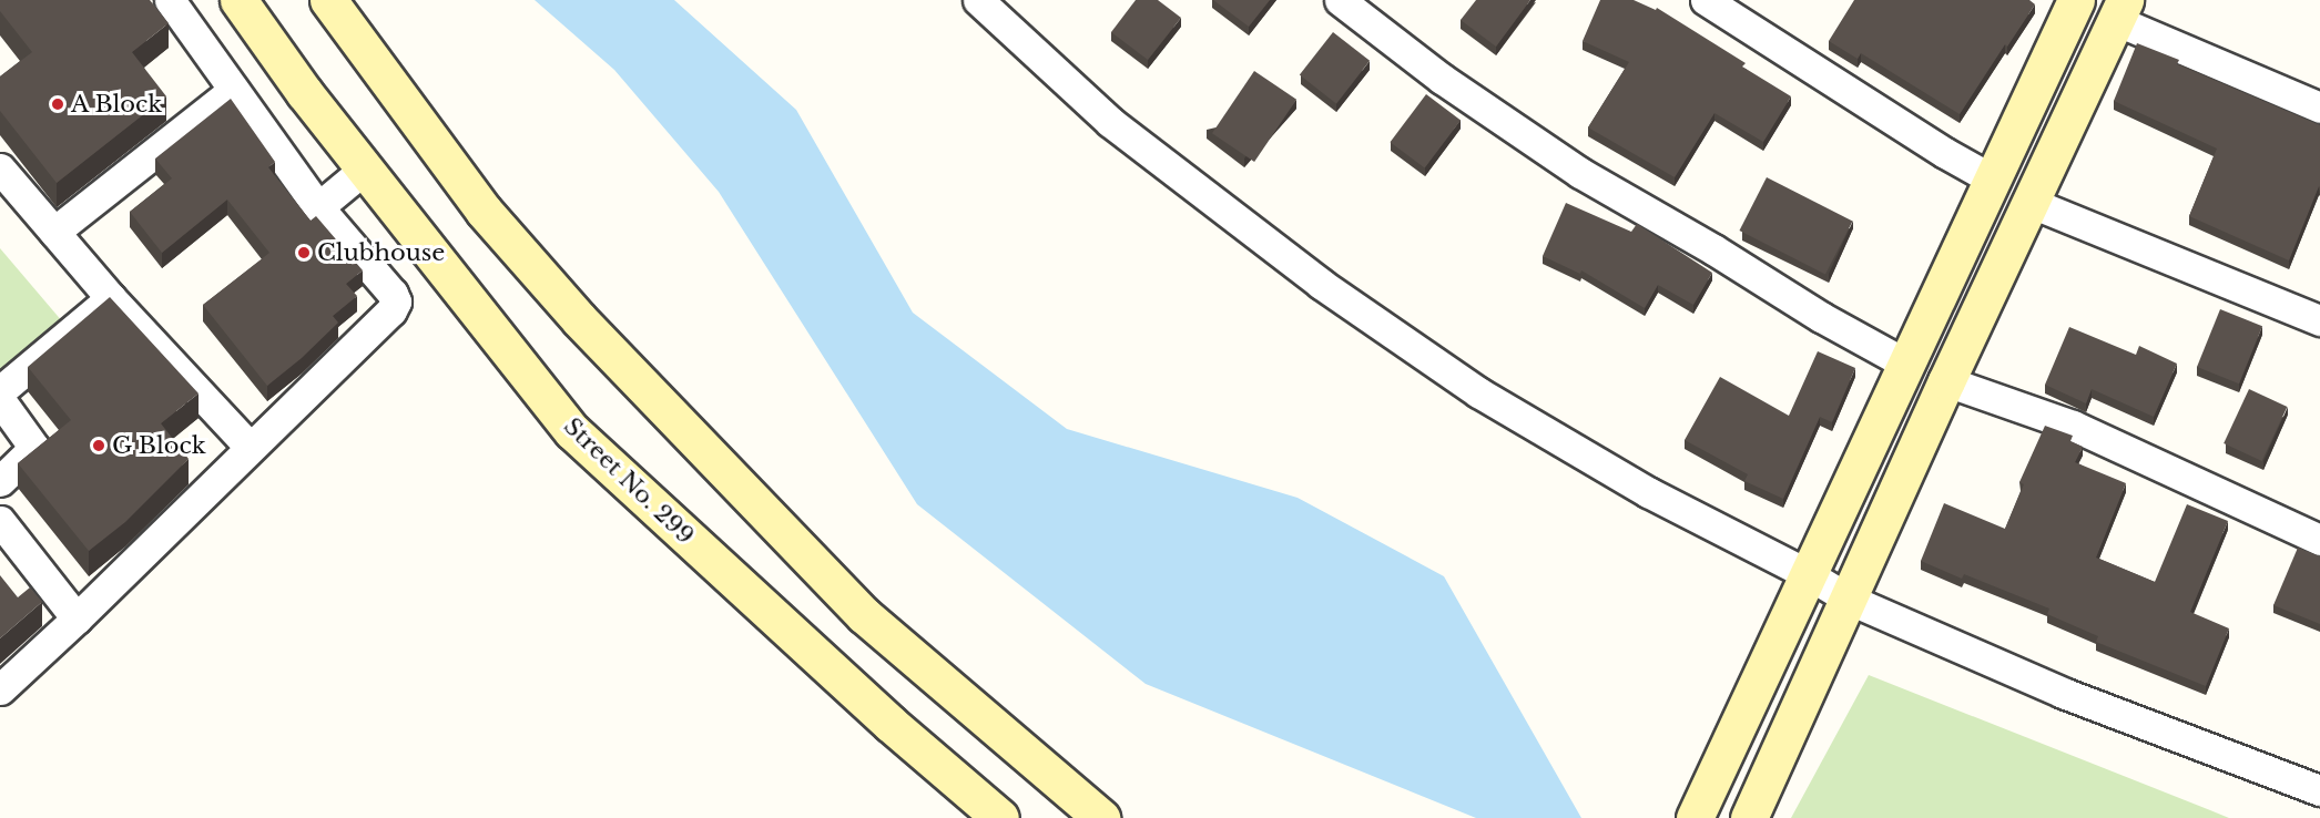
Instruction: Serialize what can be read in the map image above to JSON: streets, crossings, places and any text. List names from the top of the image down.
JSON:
{
  "streets": {
    "street": ["Street No. 299"]
  },
  "places": ["A Block", "Clubhouse", "G Block"]
}
